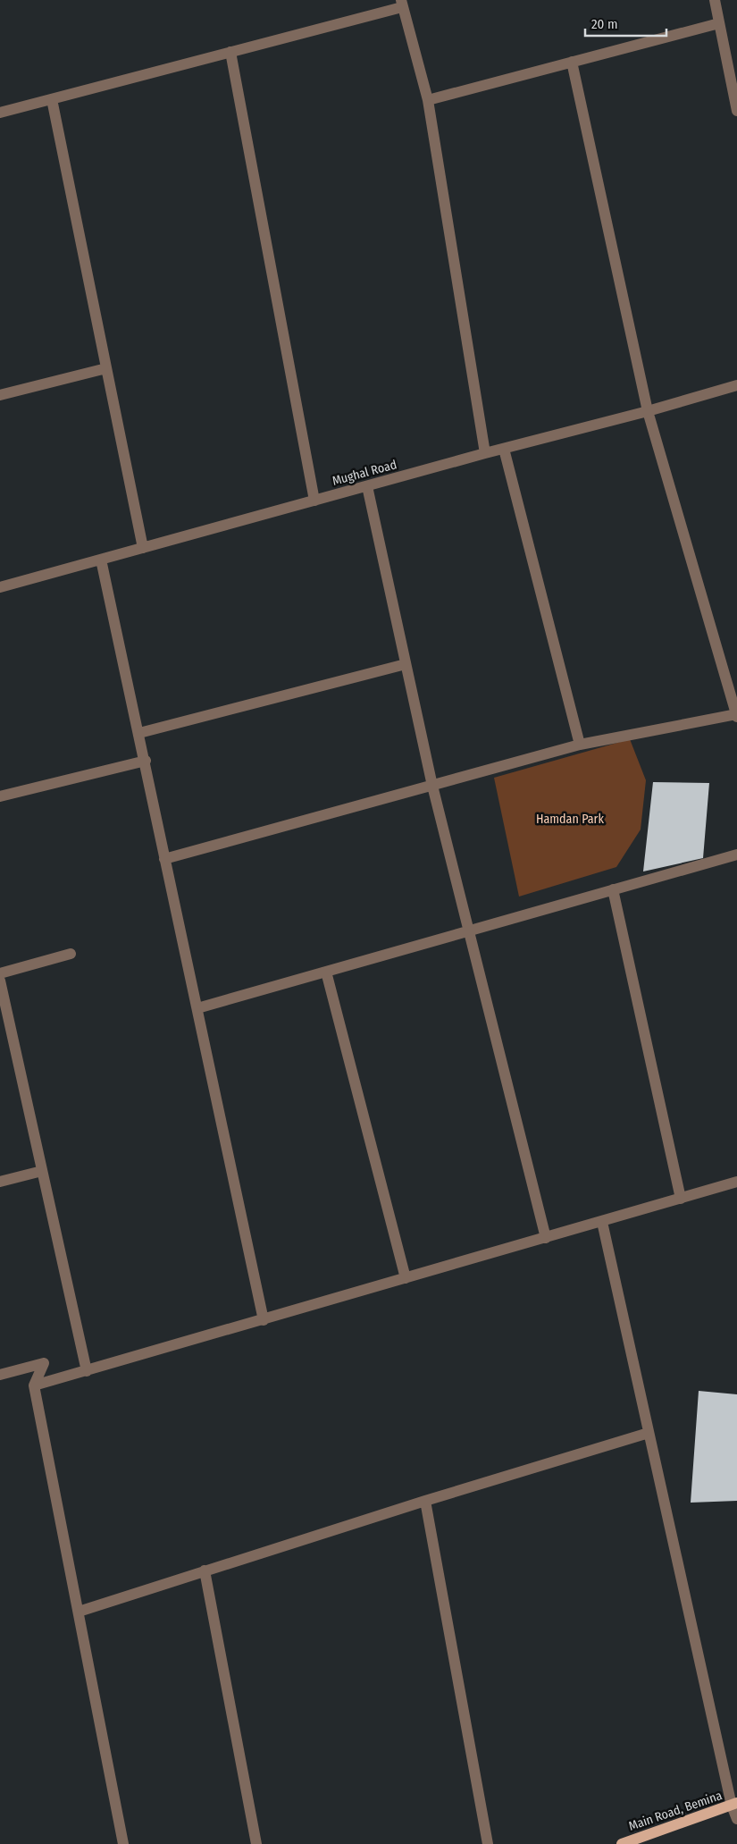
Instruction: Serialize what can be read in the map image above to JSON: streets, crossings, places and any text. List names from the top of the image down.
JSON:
{
  "streets": {
    "main road": ["Main Road, Bemina"],
    "street": ["Mughal Road"]
  },
  "parks": ["Hamdan Park"],
  "scale_bar": "20 m"
}
